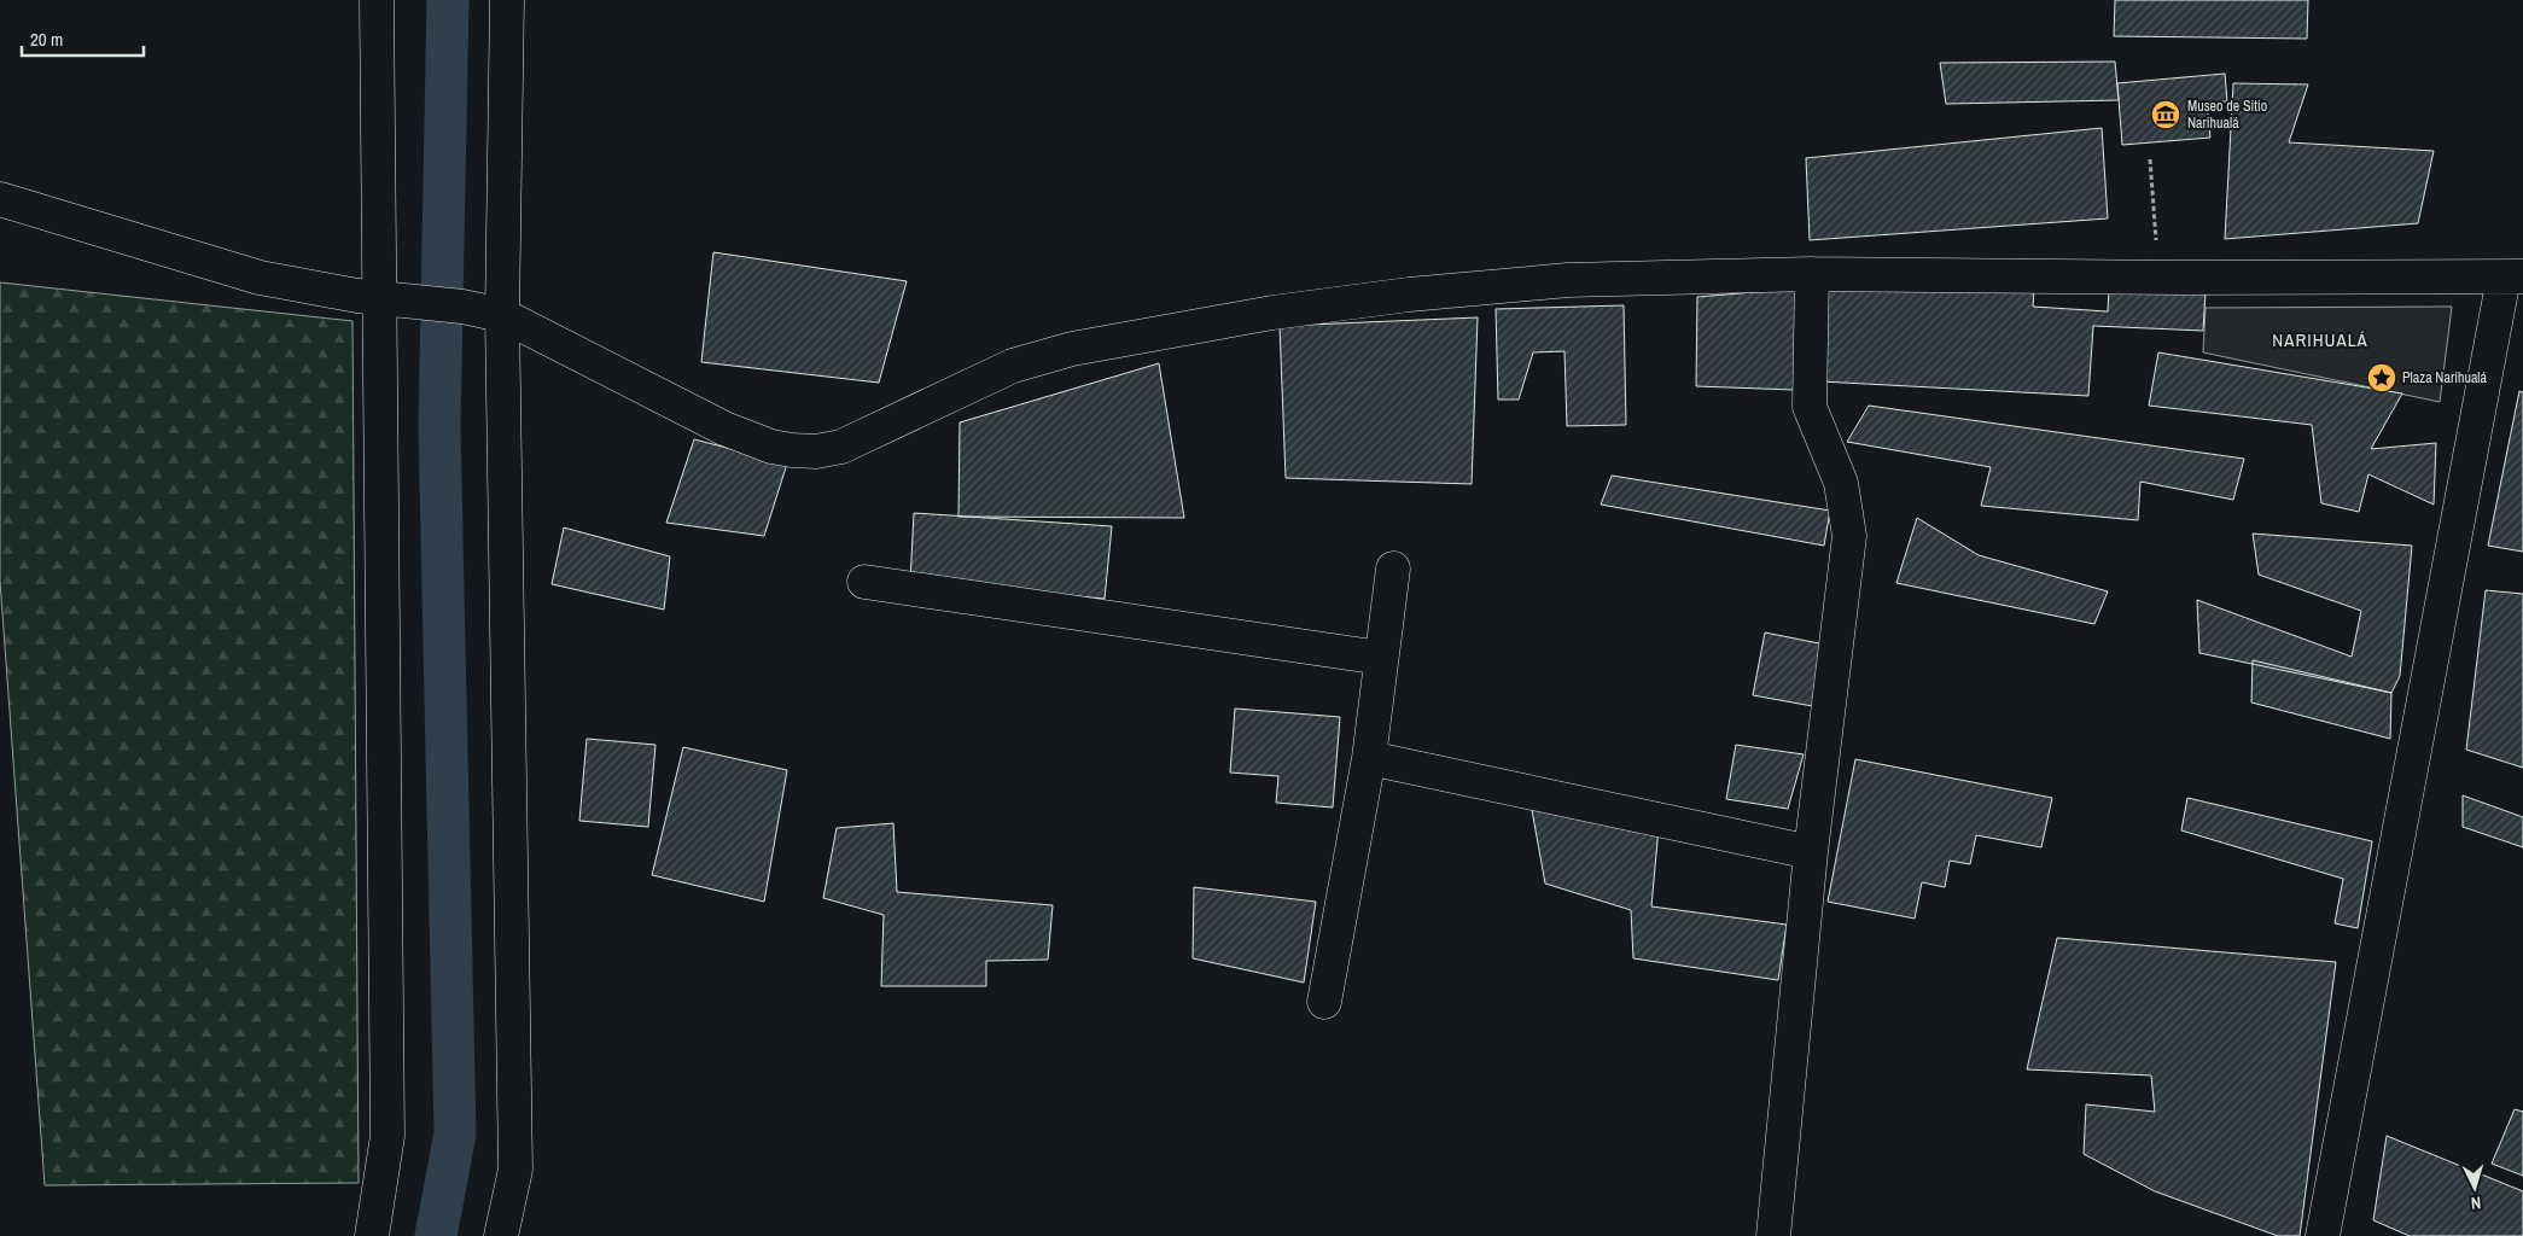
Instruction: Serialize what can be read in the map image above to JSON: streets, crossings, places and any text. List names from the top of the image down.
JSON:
{
  "districts": ["NARIHUALÁ"],
  "places": {
    "museum": ["Museo de Sitio Narihualá"],
    "place": ["Plaza Narihualá"]
  },
  "scale_bar": "20 m",
  "north": "bottom"
}
